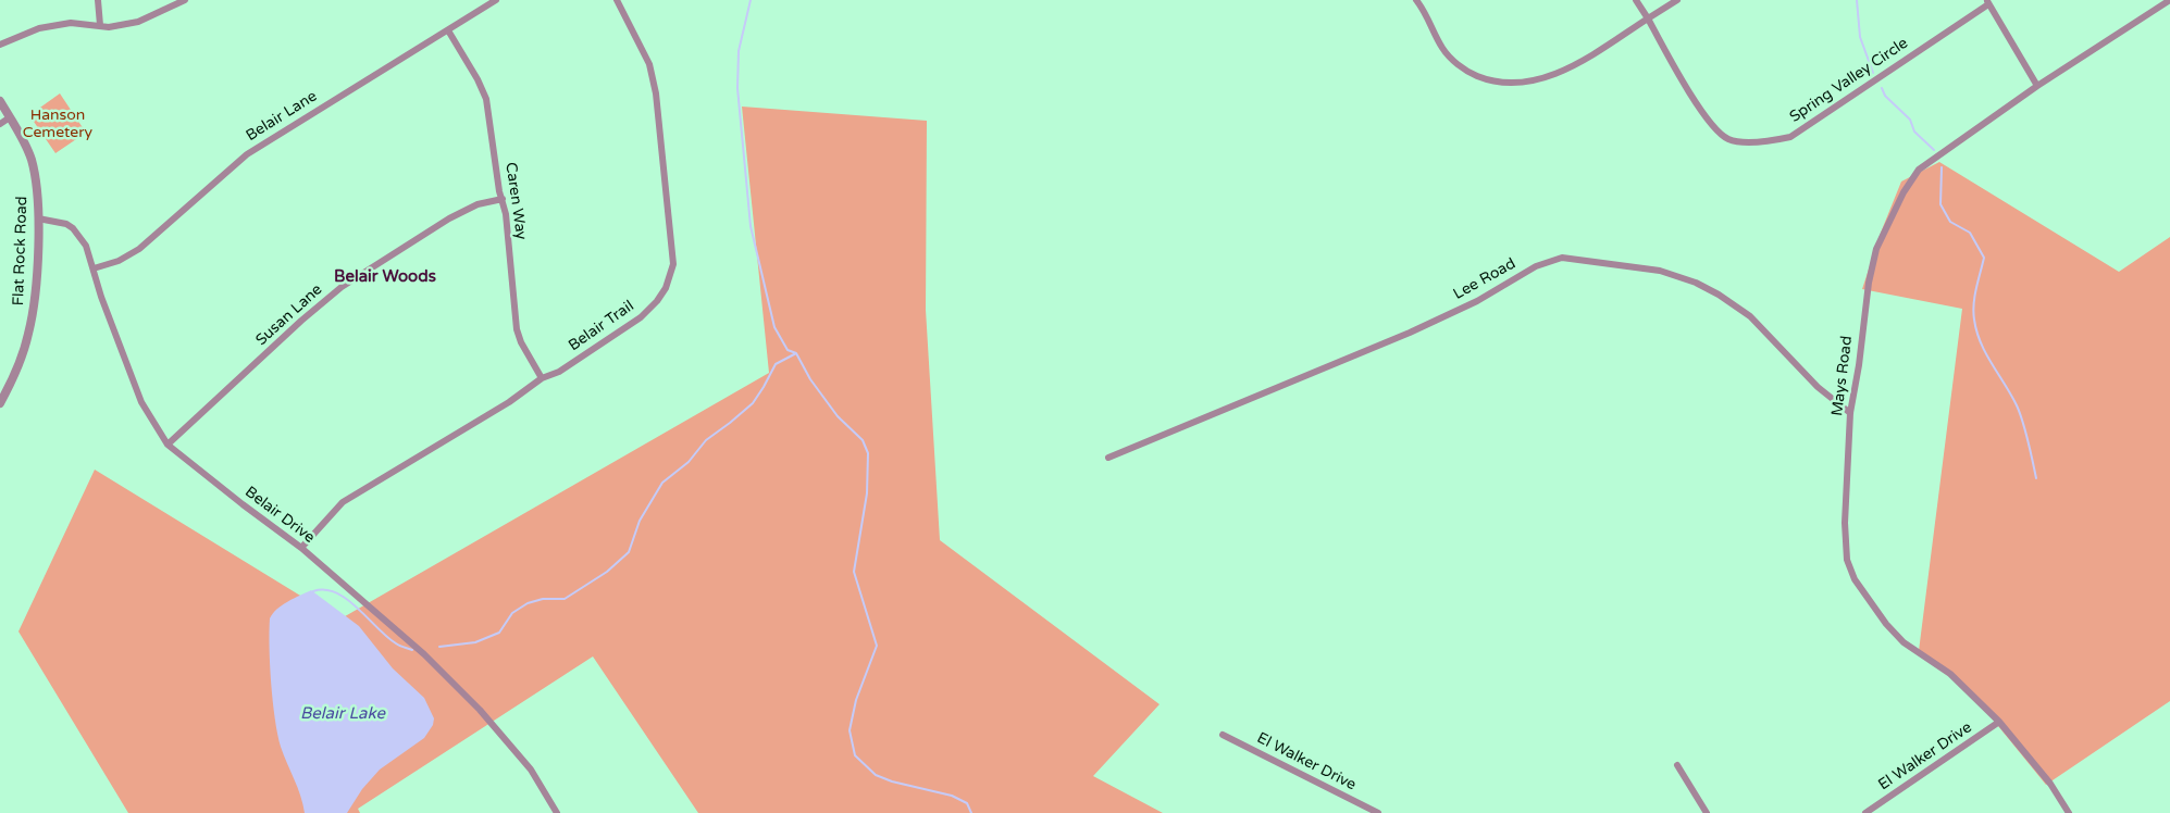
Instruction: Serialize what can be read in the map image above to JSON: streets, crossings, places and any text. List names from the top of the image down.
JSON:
{
  "streets": {
    "street": [
      "Spring Valley Circle",
      "Belair Lane",
      "Caren Way",
      "Flat Rock Road",
      "Lee Road",
      "Susan Lane",
      "Belair Trail",
      "Mays Road",
      "Belair Drive",
      "El Walker Drive"
    ]
  },
  "crossings": [
    ["Belair Lane", "Caren Way"],
    ["Belair Lane", "Belair Drive"],
    ["Caren Way", "Susan Lane"],
    ["Caren Way", "Belair Trail"],
    ["Flat Rock Road", "Belair Drive"],
    ["Lee Road", "Mays Road"],
    ["Susan Lane", "Belair Drive"],
    ["Belair Trail", "Belair Drive"],
    ["Mays Road", "El Walker Drive"]
  ],
  "districts": ["Belair Woods"],
  "water": ["Belair Lake"],
  "parks": ["Hanson Cemetery"]
}
